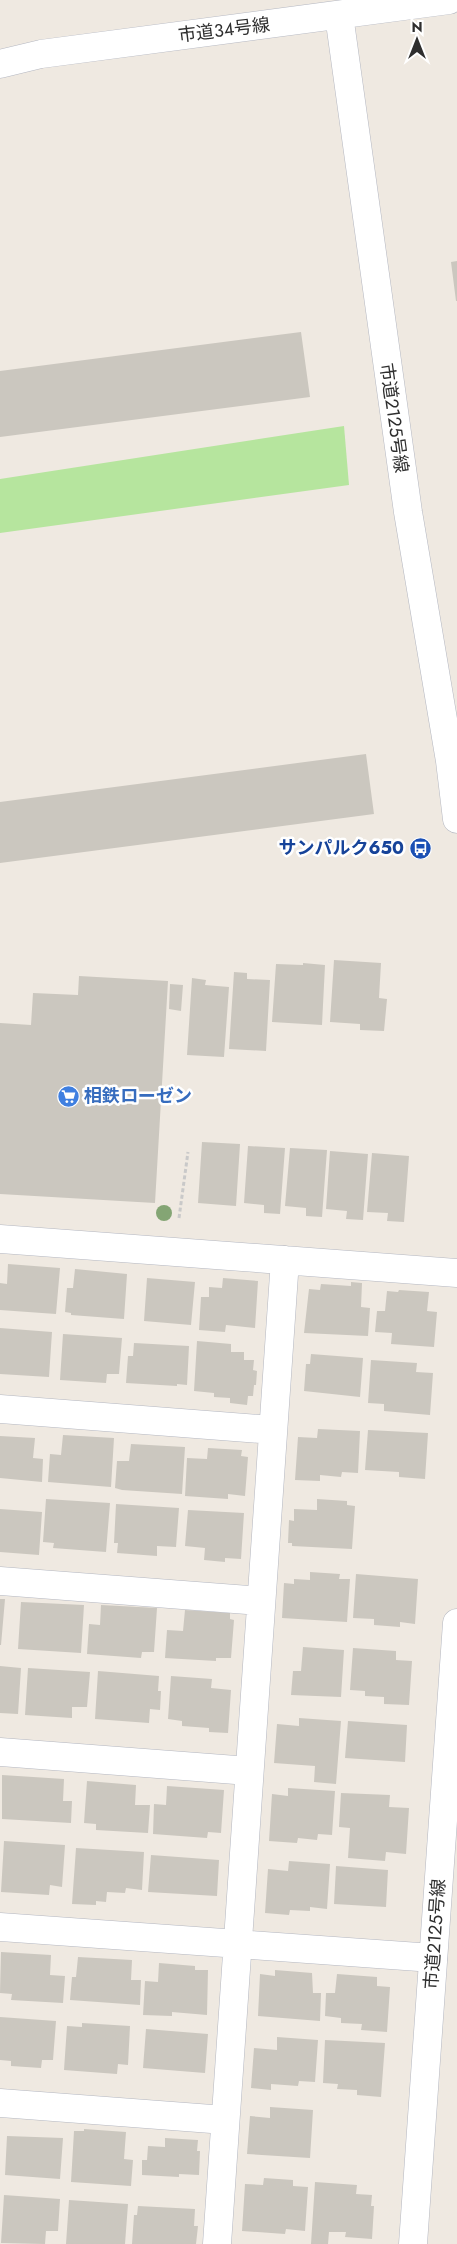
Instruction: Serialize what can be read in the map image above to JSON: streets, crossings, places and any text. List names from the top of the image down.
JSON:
{
  "streets": {
    "street": ["市道34号線", "市道2125号線"]
  },
  "crossings": [
    ["市道34号線", "市道2125号線"]
  ],
  "places": {
    "bus stop": ["サンパルク650"],
    "supermarket": ["相鉄ローゼン"]
  },
  "north": "top"
}
